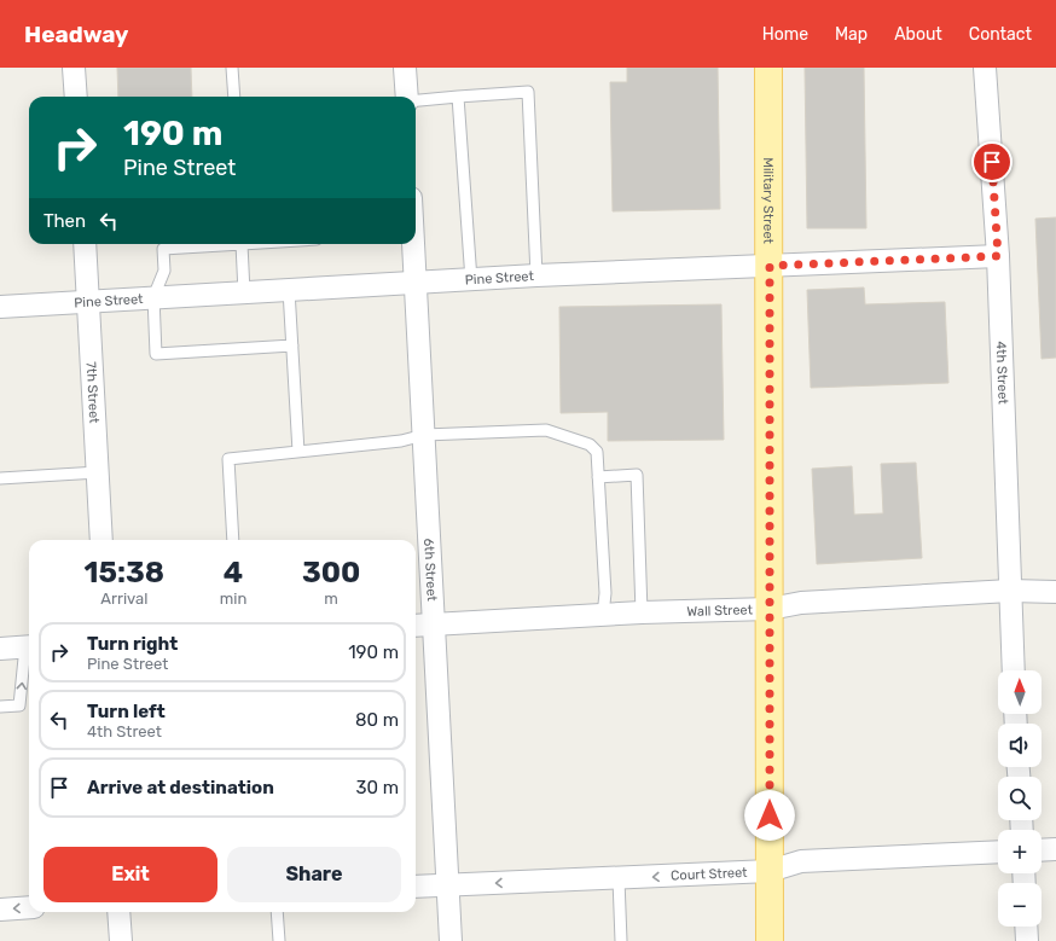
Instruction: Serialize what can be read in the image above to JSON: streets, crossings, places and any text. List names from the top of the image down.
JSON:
{
  "streets": {
    "main road": ["Military Street"],
    "street": [
      "Pine Street",
      "4th Street",
      "7th Street",
      "6th Street",
      "Wall Street",
      "Court Street"
    ]
  },
  "crossings": [
    ["Military Street", "Pine Street"],
    ["Military Street", "Wall Street"],
    ["Military Street", "Court Street"],
    ["Pine Street", "4th Street"],
    ["Pine Street", "7th Street"],
    ["Pine Street", "6th Street"],
    ["4th Street", "Wall Street"],
    ["6th Street", "Wall Street"],
    ["6th Street", "Court Street"]
  ],
  "one_way": ["Court Street"],
  "north": "top",
  "page": {
    "header": "Headway",
    "nav": [
      "Home",
      "Map",
      "About",
      "Contact"
    ],
    "turn": ["190 m", "Pine Street"],
    "then": "Then",
    "eta": [
      "15:38",
      "Arrival",
      "4",
      "min",
      "300",
      "m"
    ],
    "list": [
      {
        "name": "Turn right",
        "note": "Pine Street",
        "value": "190 m"
      },
      {
        "name": "Turn left",
        "note": "4th Street",
        "value": "80 m"
      },
      {
        "name": "Arrive at destination",
        "value": "30 m"
      }
    ],
    "map_buttons": ["+", "−"],
    "buttons": ["Exit", "Share"]
  }
}
